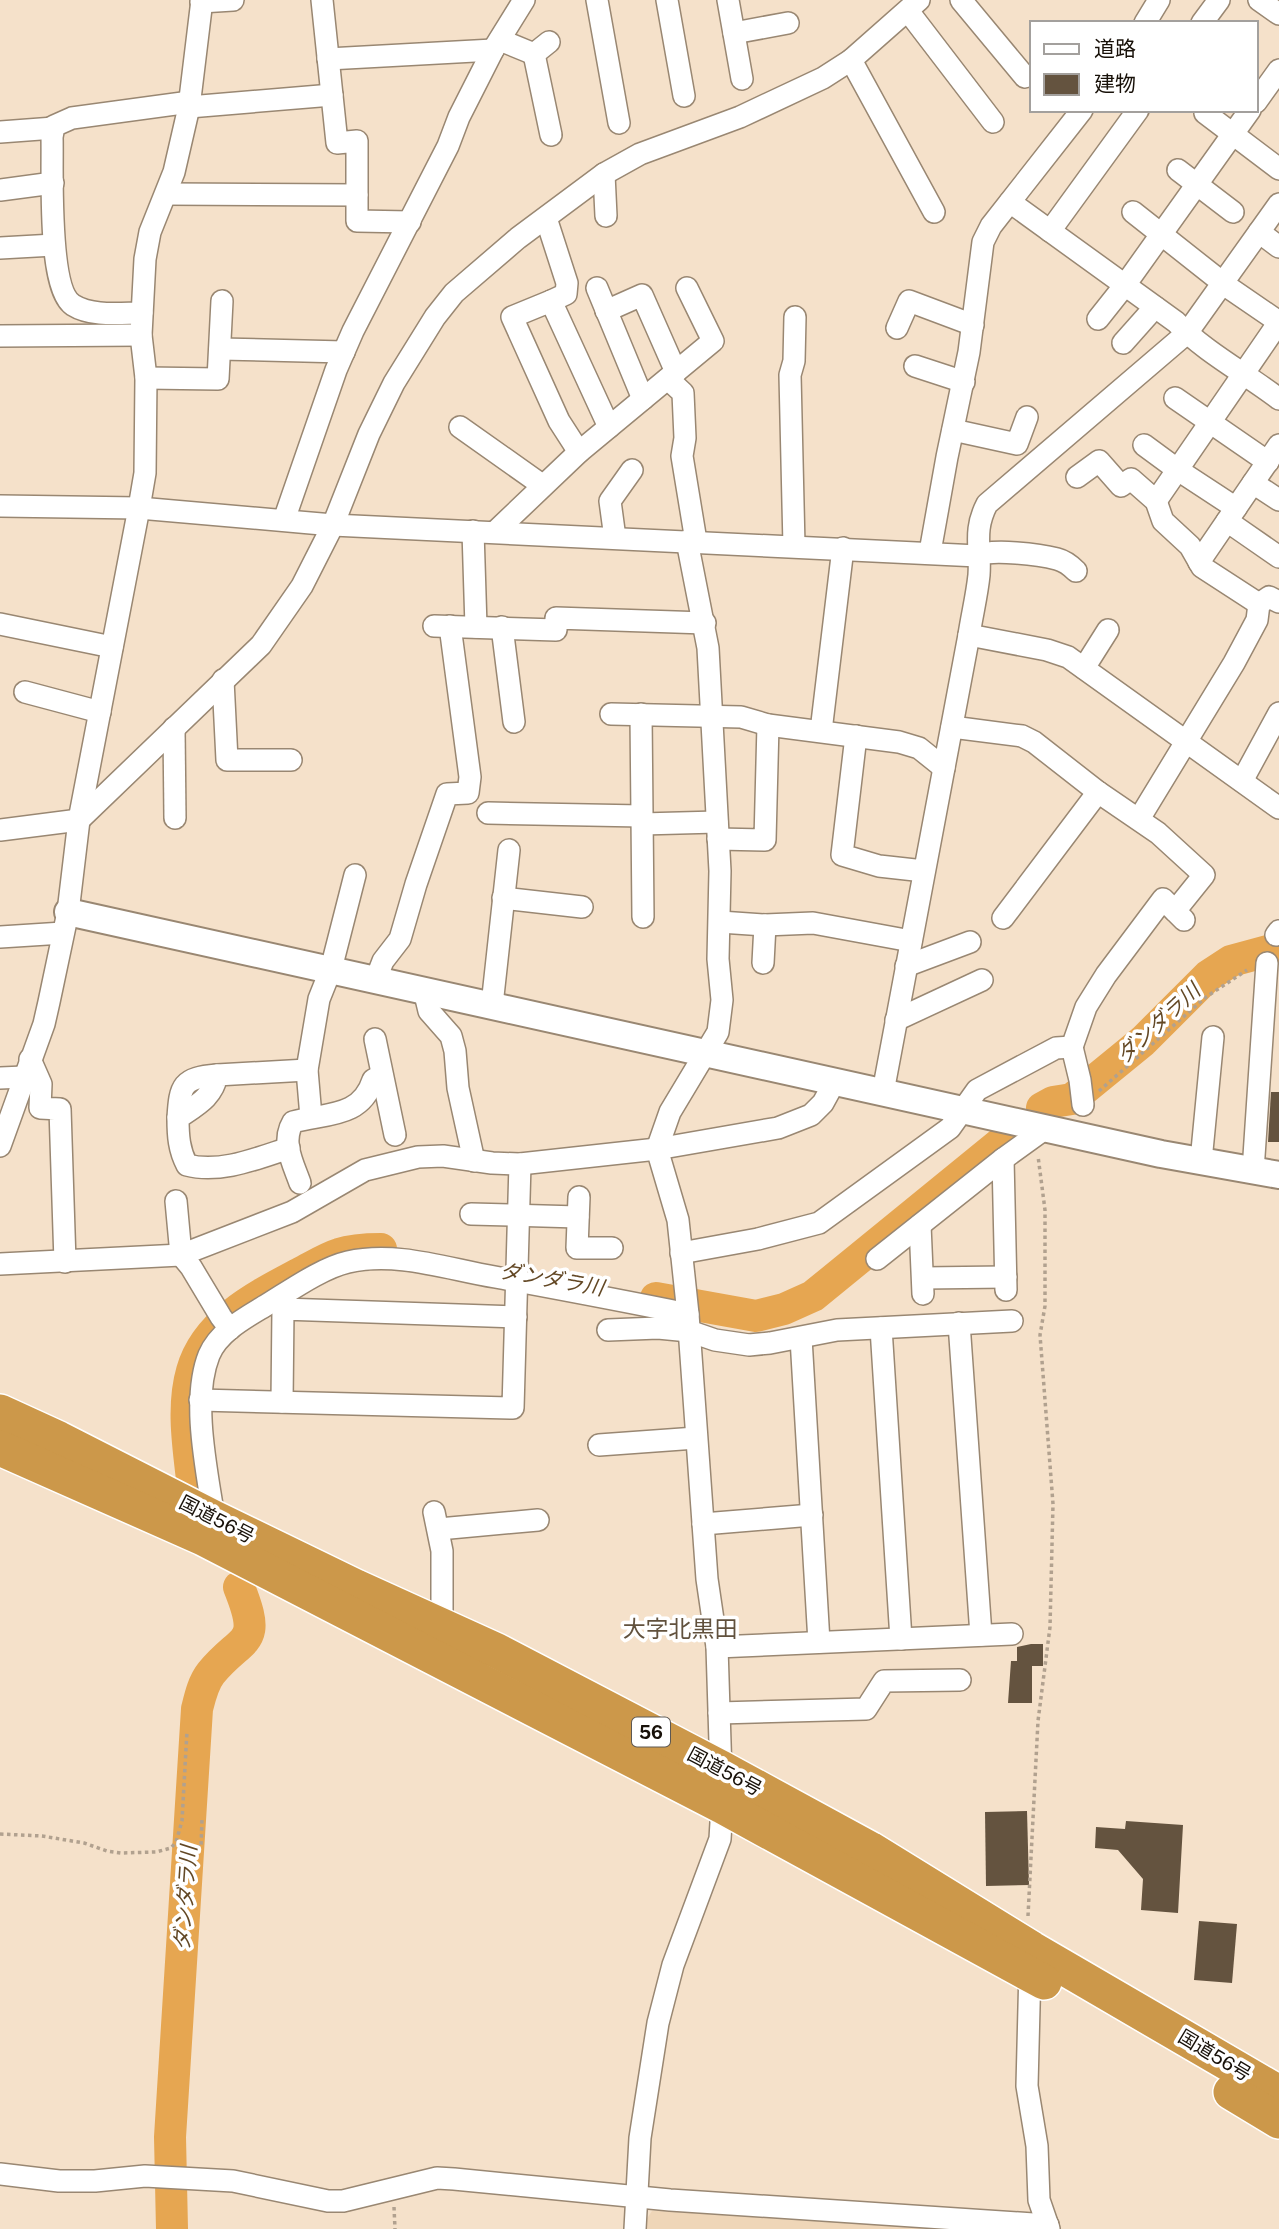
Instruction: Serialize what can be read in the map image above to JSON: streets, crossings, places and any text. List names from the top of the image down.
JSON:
{
  "streets": {
    "highway": ["国道56号", "56"]
  },
  "districts": ["大字北黒田"],
  "water": ["ダンダラ川"],
  "legend": ["道路", "建物"]
}
